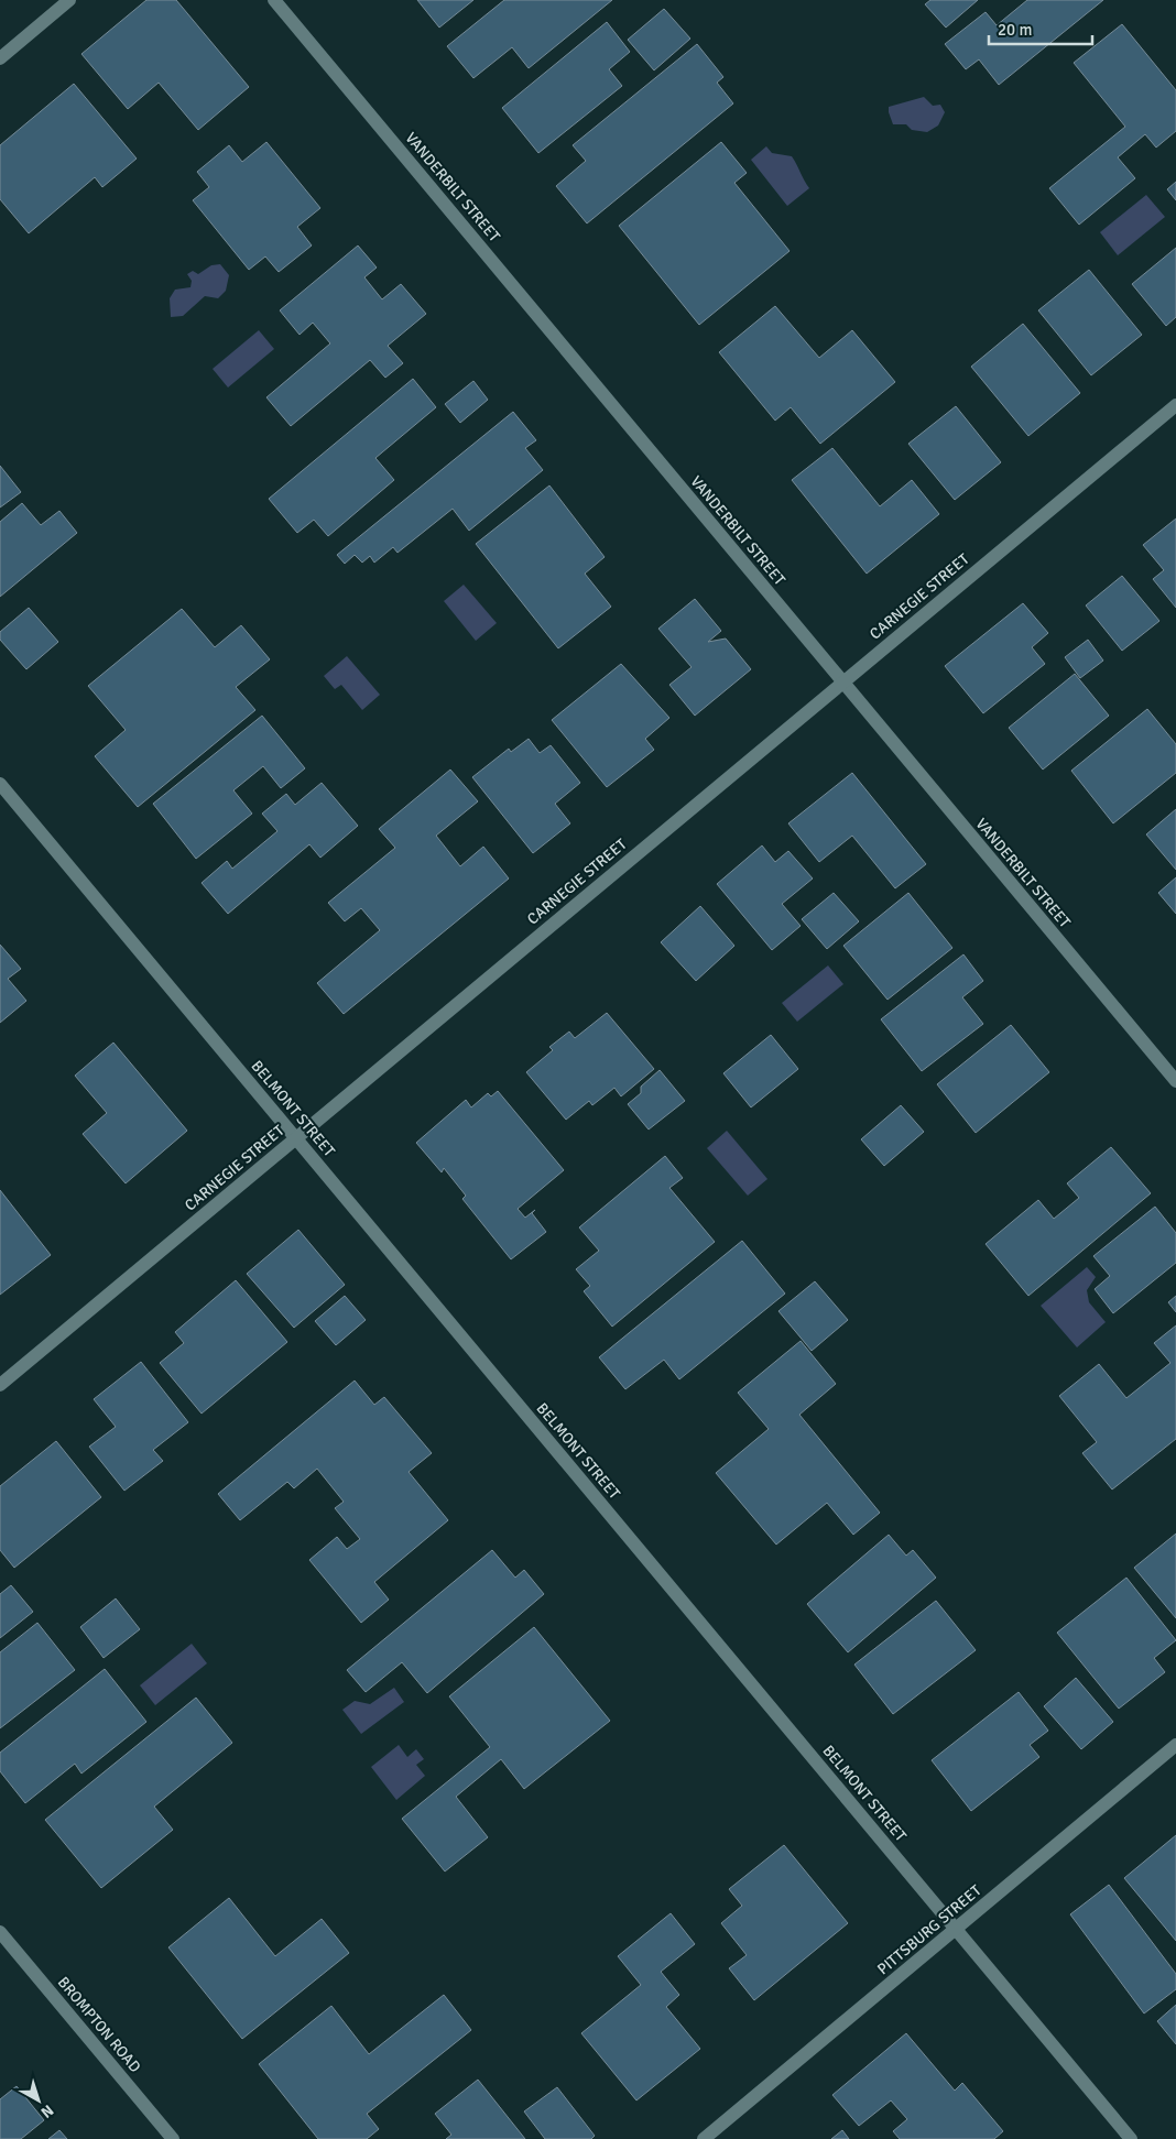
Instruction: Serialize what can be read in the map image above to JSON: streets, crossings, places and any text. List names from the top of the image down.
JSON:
{
  "streets": {
    "street": [
      "VANDERBILT STREET",
      "CARNEGIE STREET",
      "BELMONT STREET",
      "PITTSBURG STREET",
      "BROMPTON ROAD"
    ]
  },
  "crossings": [
    ["VANDERBILT STREET", "CARNEGIE STREET"],
    ["CARNEGIE STREET", "BELMONT STREET"],
    ["BELMONT STREET", "PITTSBURG STREET"]
  ],
  "scale_bar": "20 m",
  "north": "bottom right"
}
